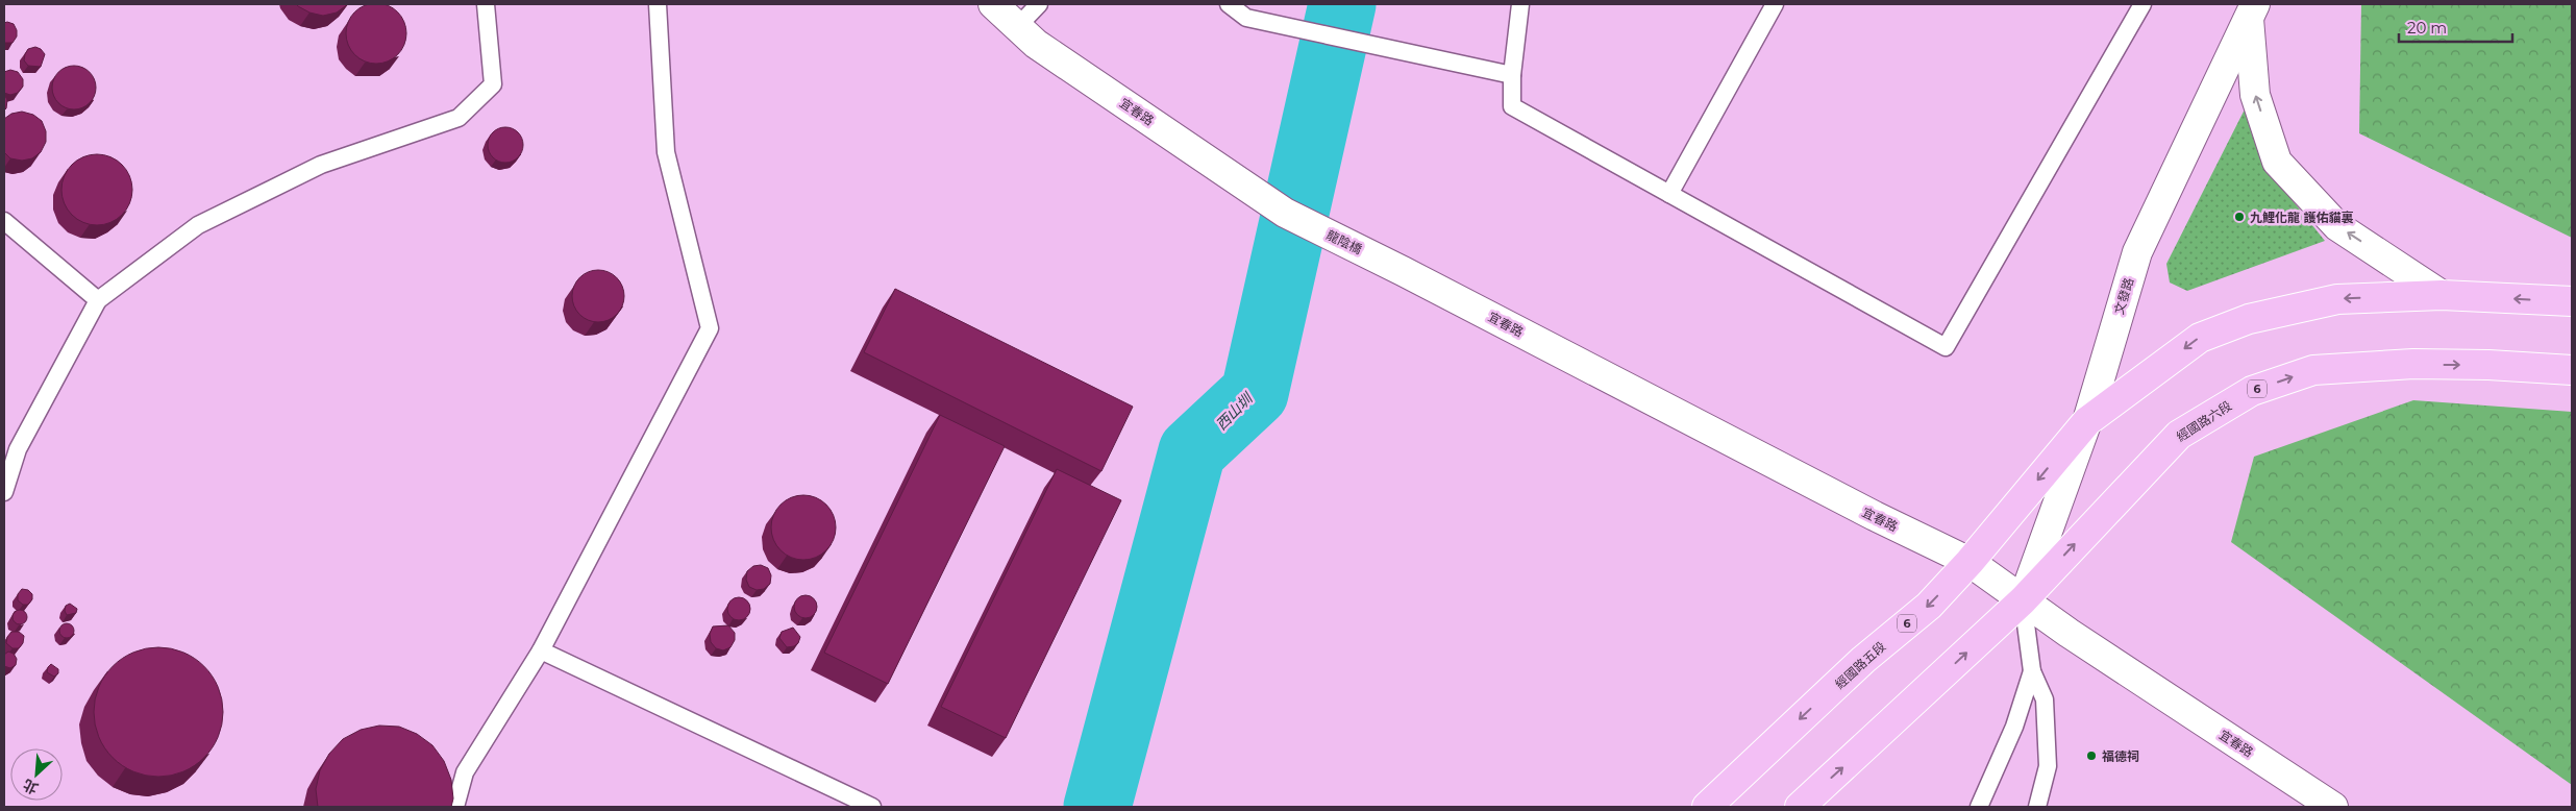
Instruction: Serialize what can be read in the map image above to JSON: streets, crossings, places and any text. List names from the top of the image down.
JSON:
{
  "streets": {
    "main road": ["6", "經國路六段", "經國路五段"],
    "street": ["宜春路", "龍陰橋", "文發路"]
  },
  "crossings": [
    ["宜春路", "龍陰橋"],
    ["宜春路", "文發路"],
    ["宜春路", "6"],
    ["宜春路", "經國路六段"],
    ["宜春路", "經國路五段"],
    ["文發路", "6"],
    ["文發路", "經國路六段"],
    ["文發路", "經國路五段"],
    ["6", "經國路六段"],
    ["6", "經國路五段"]
  ],
  "water": ["西山圳"],
  "places": ["九鯉化龍 護佑貓裏", "福德祠"],
  "scale_bar": "20 m",
  "north": "bottom left"
}
